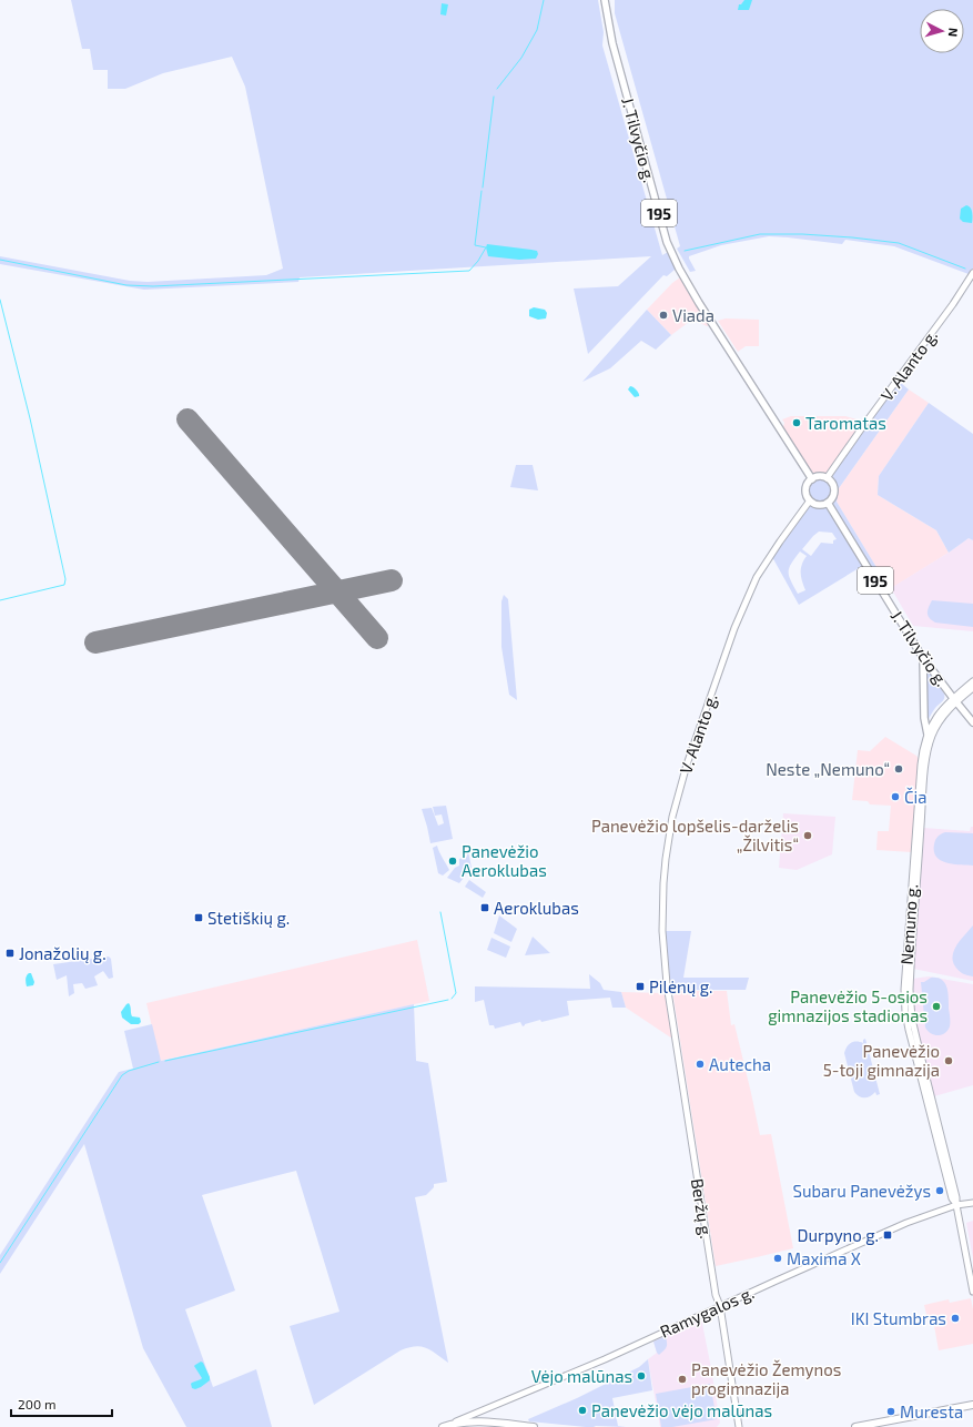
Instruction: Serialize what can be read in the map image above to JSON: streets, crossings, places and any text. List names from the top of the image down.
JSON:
{
  "streets": {
    "main road": [
      "J. Tilvyčio g.",
      "195",
      "V. Alanto g.",
      "Nemuno g.",
      "Beržų g.",
      "Ramygalos g."
    ]
  },
  "crossings": [
    ["J. Tilvyčio g.", "V. Alanto g."],
    ["J. Tilvyčio g.", "Nemuno g."],
    ["V. Alanto g.", "Beržų g."],
    ["Nemuno g.", "Ramygalos g."],
    ["Beržų g.", "Ramygalos g."]
  ],
  "places": {
    "other": [
      "Viada",
      "Taromatas",
      "Neste „Nemuno“",
      "Čia",
      "Panevėžio lopšelis-darželis „Žilvitis“",
      "Panevėžio Aeroklubas",
      "Panevėžio 5-osios gimnazijos stadionas",
      "Panevėžio 5-toji gimnazija",
      "Autecha",
      "Subaru Panevėžys",
      "Maxima X",
      "IKI Stumbras",
      "Vėjo malūnas",
      "Panevėžio Žemynos progimnazija",
      "Panevėžio vėjo malūnas",
      "Muresta"
    ],
    "transit": [
      "Aeroklubas",
      "Stetiškių g.",
      "Jonažolių g.",
      "Pilėnų g.",
      "Durpyno g."
    ]
  },
  "scale_bar": "200 m",
  "north": "right"
}
